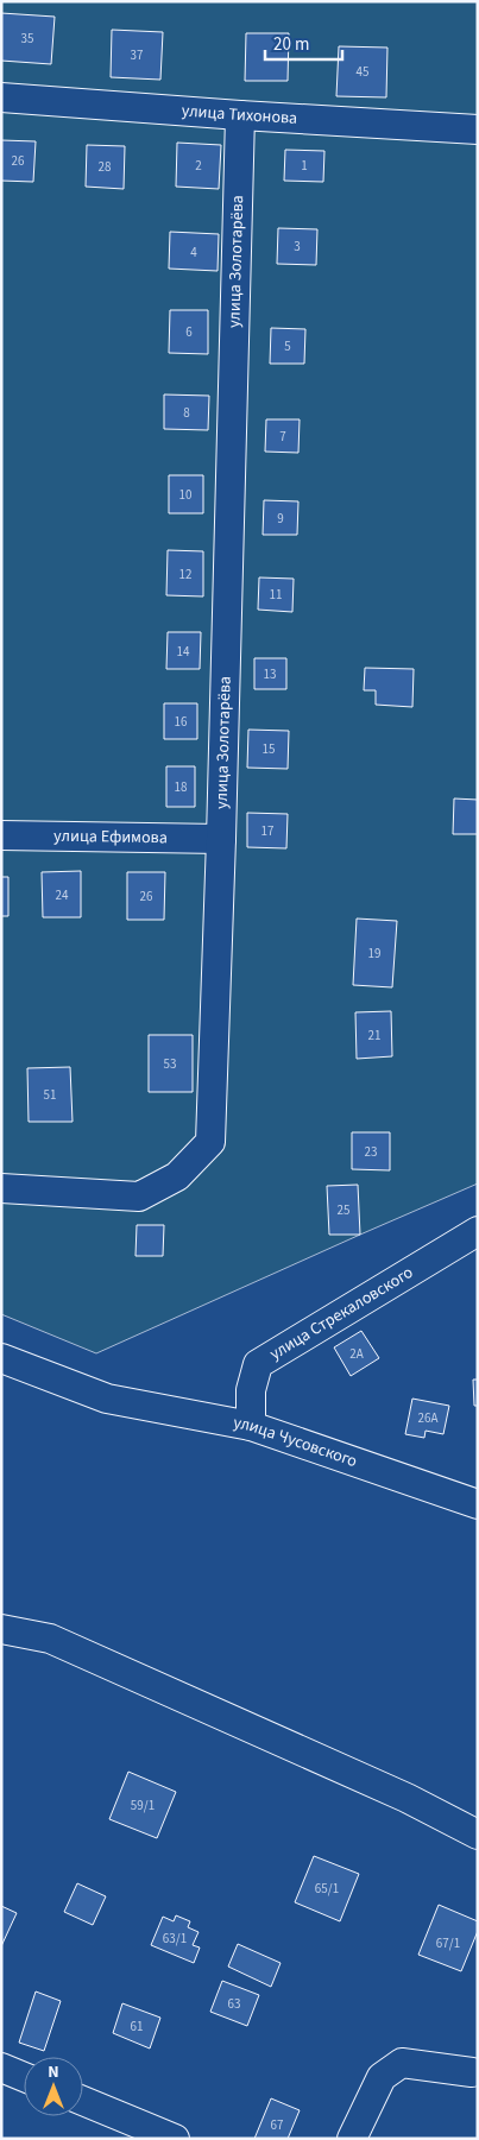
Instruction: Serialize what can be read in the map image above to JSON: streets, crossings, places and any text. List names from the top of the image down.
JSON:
{
  "streets": {
    "street": [
      "улица Тихонова",
      "улица Золотарёва",
      "улица Ефимова",
      "улица Стрекаловского",
      "улица Чусовского"
    ]
  },
  "crossings": [
    ["улица Тихонова", "улица Золотарёва"],
    ["улица Золотарёва", "улица Ефимова"],
    ["улица Стрекаловского", "улица Чусовского"]
  ],
  "house_numbers": [
    "35",
    "37",
    "45",
    "26",
    "2",
    "1",
    "28",
    "3",
    "4",
    "6",
    "5",
    "8",
    "7",
    "10",
    "9",
    "12",
    "11",
    "14",
    "13",
    "16",
    "15",
    "18",
    "17",
    "24",
    "26",
    "19",
    "21",
    "53",
    "51",
    "23",
    "25",
    "2А",
    "26А",
    "59/1",
    "65/1",
    "63/1",
    "67/1",
    "63",
    "61",
    "67"
  ],
  "scale_bar": "20 m",
  "north": "top"
}
